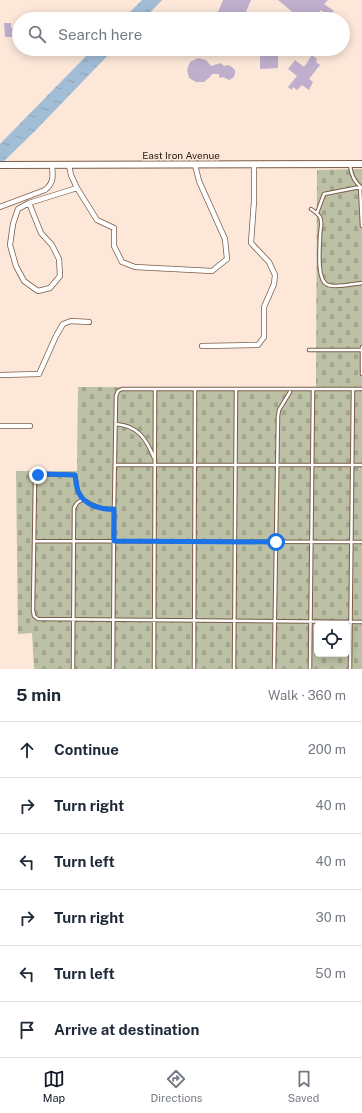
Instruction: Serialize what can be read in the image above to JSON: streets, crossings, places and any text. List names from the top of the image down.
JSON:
{
  "streets": {
    "street": ["East Iron Avenue"]
  },
  "page": {
    "search": "Search here",
    "heading": ["5 min", "Walk · 360 m"],
    "list": [
      ["Continue", "200 m"],
      ["Turn right", "40 m"],
      ["Turn left", "40 m"],
      ["Turn right", "30 m"],
      ["Turn left", "50 m"],
      "Arrive at destination"
    ],
    "nav": ["Map", "Directions", "Saved"]
  }
}
